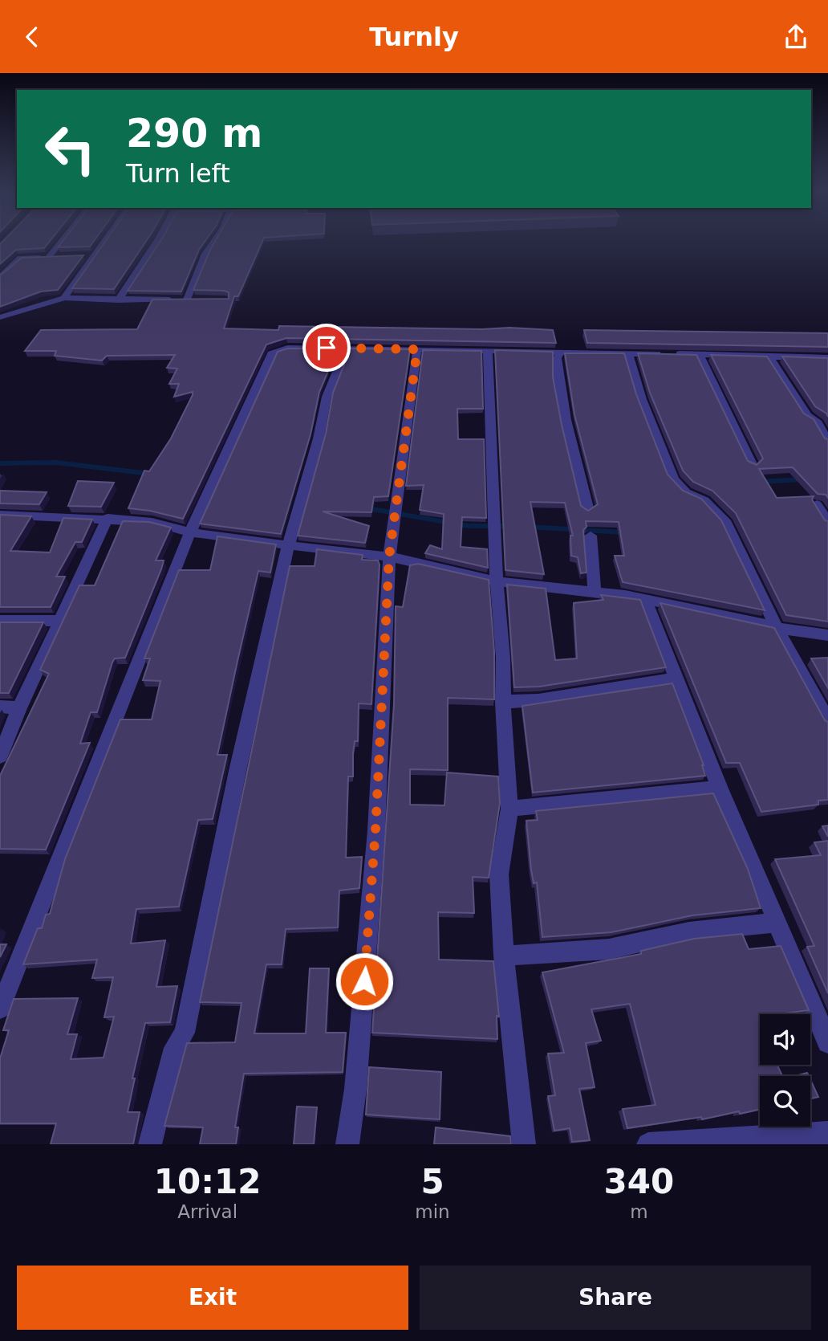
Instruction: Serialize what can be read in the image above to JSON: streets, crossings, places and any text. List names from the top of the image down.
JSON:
{
  "page": {
    "header": "Turnly",
    "turn": ["290 m", "Turn left"],
    "eta": [
      "10:12",
      "Arrival",
      "5",
      "min",
      "340",
      "m"
    ],
    "buttons": ["Exit", "Share"]
  }
}
